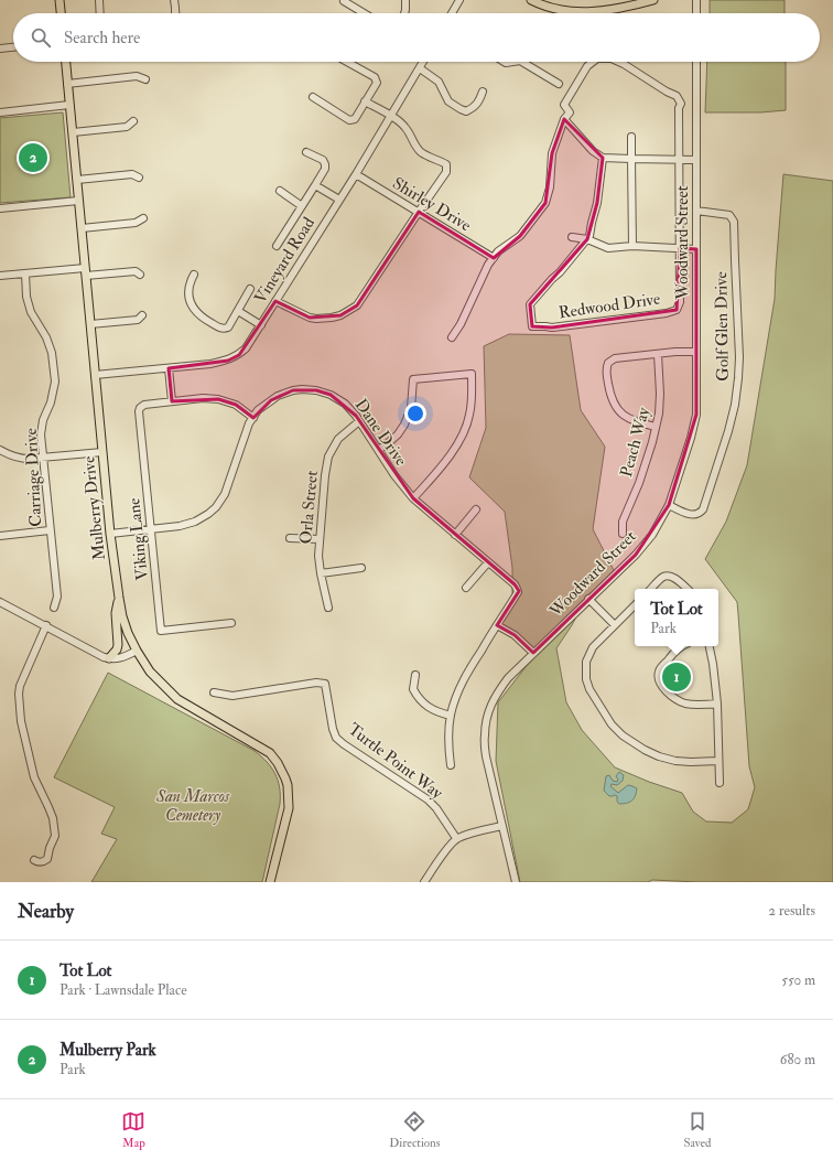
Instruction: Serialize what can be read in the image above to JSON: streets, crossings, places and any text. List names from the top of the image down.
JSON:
{
  "streets": {
    "main road": ["Mulberry Drive"],
    "street": [
      "Shirley Drive",
      "Woodward Street",
      "Vineyard Road",
      "Redwood Drive",
      "Golf Glen Drive",
      "Dane Drive",
      "Peach Way",
      "Carriage Drive",
      "Orla Street",
      "Viking Lane",
      "Turtle Point Way"
    ]
  },
  "crossings": [
    ["Shirley Drive", "Vineyard Road"],
    ["Woodward Street", "Golf Glen Drive"],
    ["Vineyard Road", "Mulberry Drive"],
    ["Dane Drive", "Orla Street"],
    ["Dane Drive", "Mulberry Drive"],
    ["Dane Drive", "Viking Lane"]
  ],
  "parks": ["San Marcos Cemetery"],
  "page": {
    "search": "Search here",
    "pins": ["2", "1"],
    "popup": ["Tot Lot", "Park"],
    "heading": ["Nearby", "2 results"],
    "list": [
      {
        "mark": "1",
        "name": "Tot Lot",
        "note": "Park · Lawnsdale Place",
        "value": "550 m"
      },
      {
        "mark": "2",
        "name": "Mulberry Park",
        "note": "Park",
        "value": "680 m"
      }
    ],
    "nav": ["Map", "Directions", "Saved"]
  }
}
